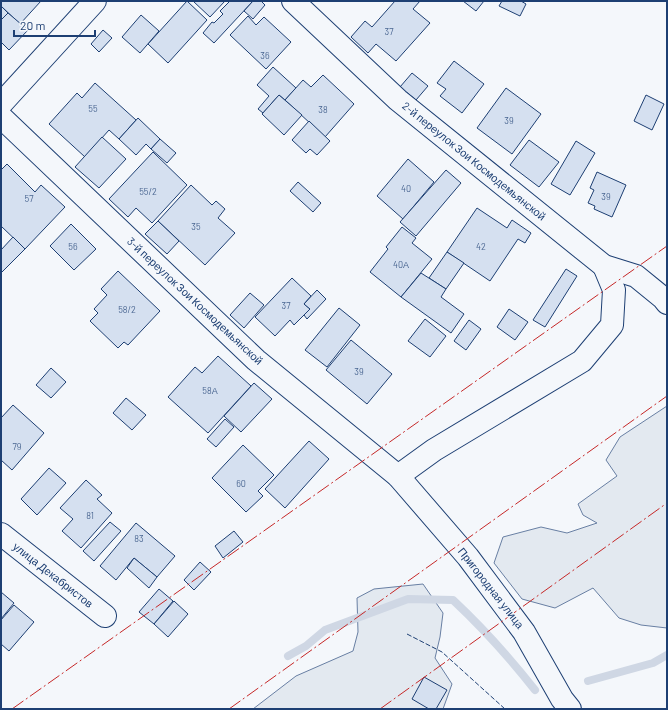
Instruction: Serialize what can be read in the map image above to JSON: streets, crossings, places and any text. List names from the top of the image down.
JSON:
{
  "streets": {
    "street": [
      "2-й переулок Зои Космодемьянской",
      "3-й переулок Зои Космодемьянской",
      "улица Декабристов",
      "Пригородная улица"
    ]
  },
  "crossings": [
    ["3-й переулок Зои Космодемьянской", "Пригородная улица"]
  ],
  "house_numbers": [
    "37",
    "36",
    "55",
    "38",
    "39",
    "40",
    "55/2",
    "39",
    "57",
    "35",
    "56",
    "42",
    "40А",
    "37",
    "58/2",
    "39",
    "58А",
    "79",
    "60",
    "81",
    "83"
  ],
  "scale_bar": "20 m"
}
